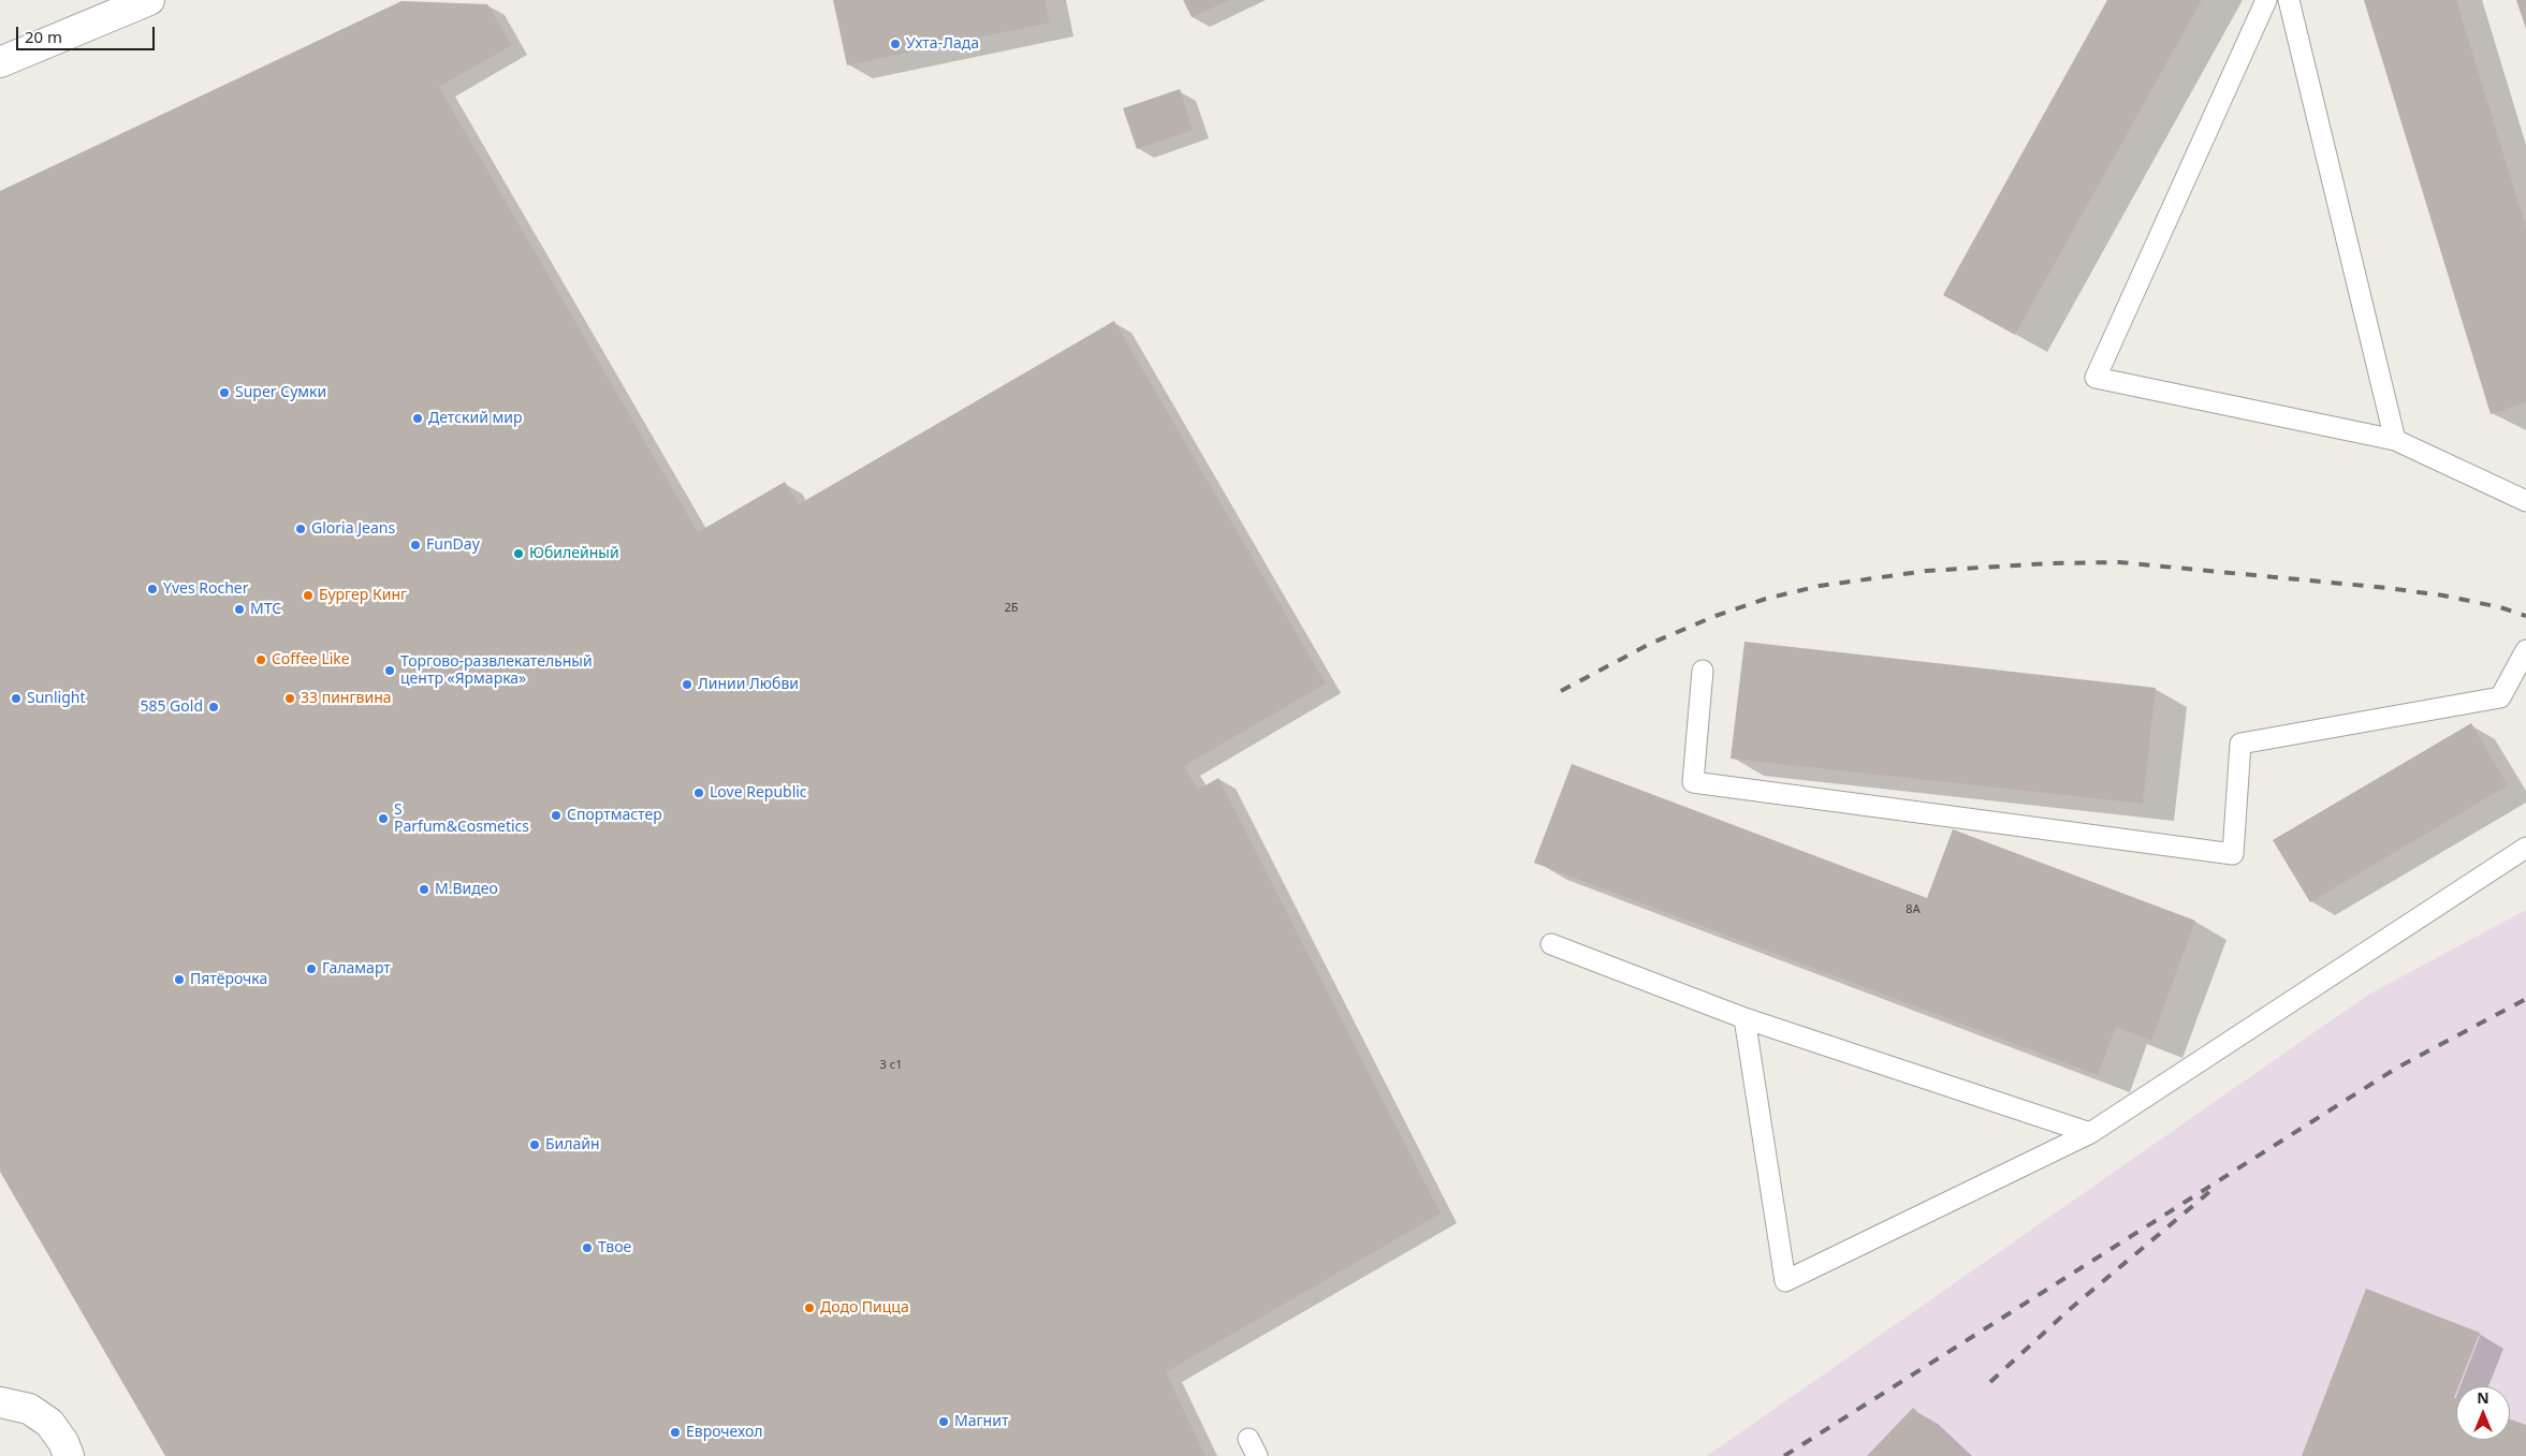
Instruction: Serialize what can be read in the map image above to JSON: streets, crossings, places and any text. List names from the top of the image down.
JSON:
{
  "places": [
    "Ухта-Лада",
    "Super Сумки",
    "Детский мир",
    "Gloria Jeans",
    "FunDay",
    "Юбилейный",
    "Yves Rocher",
    "Бургер Кинг",
    "МТС",
    "Coffee Like",
    "Торгово-развлекательный центр «Ярмарка»",
    "Линии Любви",
    "Sunlight",
    "33 пингвина",
    "585 Gold",
    "Love Republic",
    "Спортмастер",
    "S Parfum&Cosmetics",
    "М.Видео",
    "Галамарт",
    "Пятёрочка",
    "Билайн",
    "Твое",
    "Додо Пицца",
    "Магнит",
    "Еврочехол"
  ],
  "house_numbers": ["2Б", "8А", "3 с1"],
  "scale_bar": "20 m",
  "north": "top"
}
